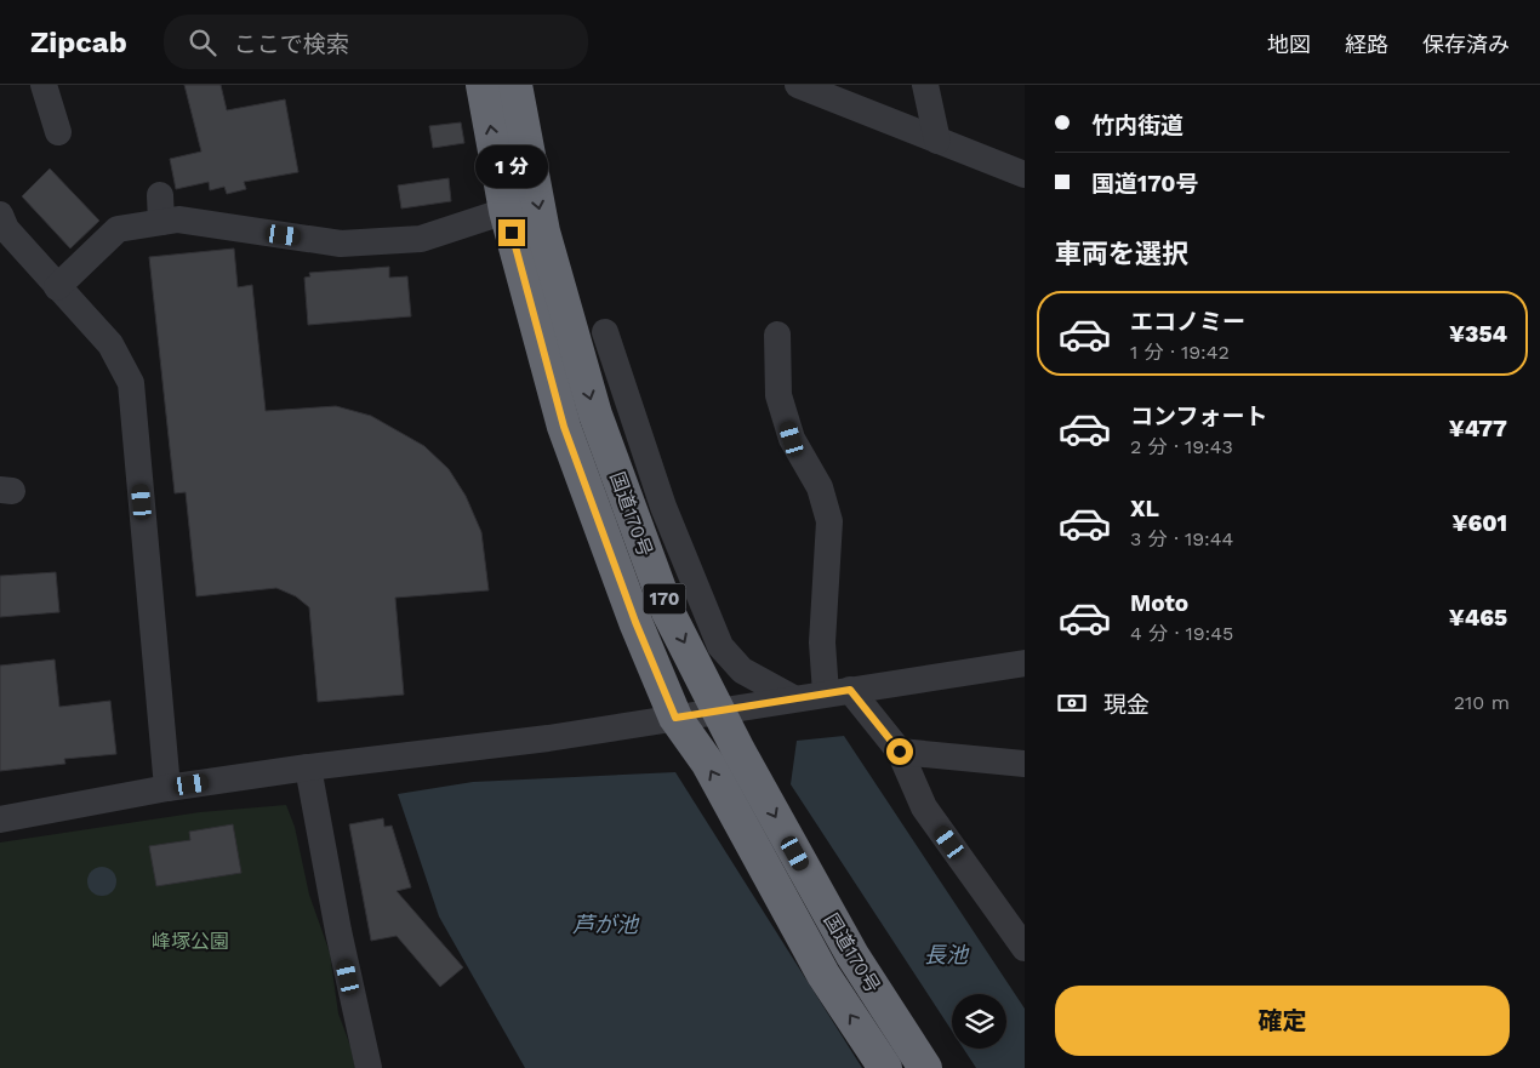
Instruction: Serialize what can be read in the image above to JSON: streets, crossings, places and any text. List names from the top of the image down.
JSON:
{
  "streets": {
    "highway": ["国道170号", "170"]
  },
  "water": ["芦が池", "長池"],
  "parks": ["峰塚公園"],
  "page": {
    "header": "Zipcab",
    "search": "ここで検索",
    "nav": ["地図", "経路", "保存済み"],
    "banner": ["竹内街道", "国道170号"],
    "bubble": "1 分",
    "heading": "車両を選択",
    "list": [
      {
        "name": "エコノミー",
        "note": "1 分 · 19:42",
        "value": "¥354"
      },
      {
        "name": "コンフォート",
        "note": "2 分 · 19:43",
        "value": "¥477"
      },
      {
        "name": "XL",
        "note": "3 分 · 19:44",
        "value": "¥601"
      },
      {
        "name": "Moto",
        "note": "4 分 · 19:45",
        "value": "¥465"
      }
    ],
    "pay": ["現金", "210 m"],
    "buttons": "確定"
  }
}
